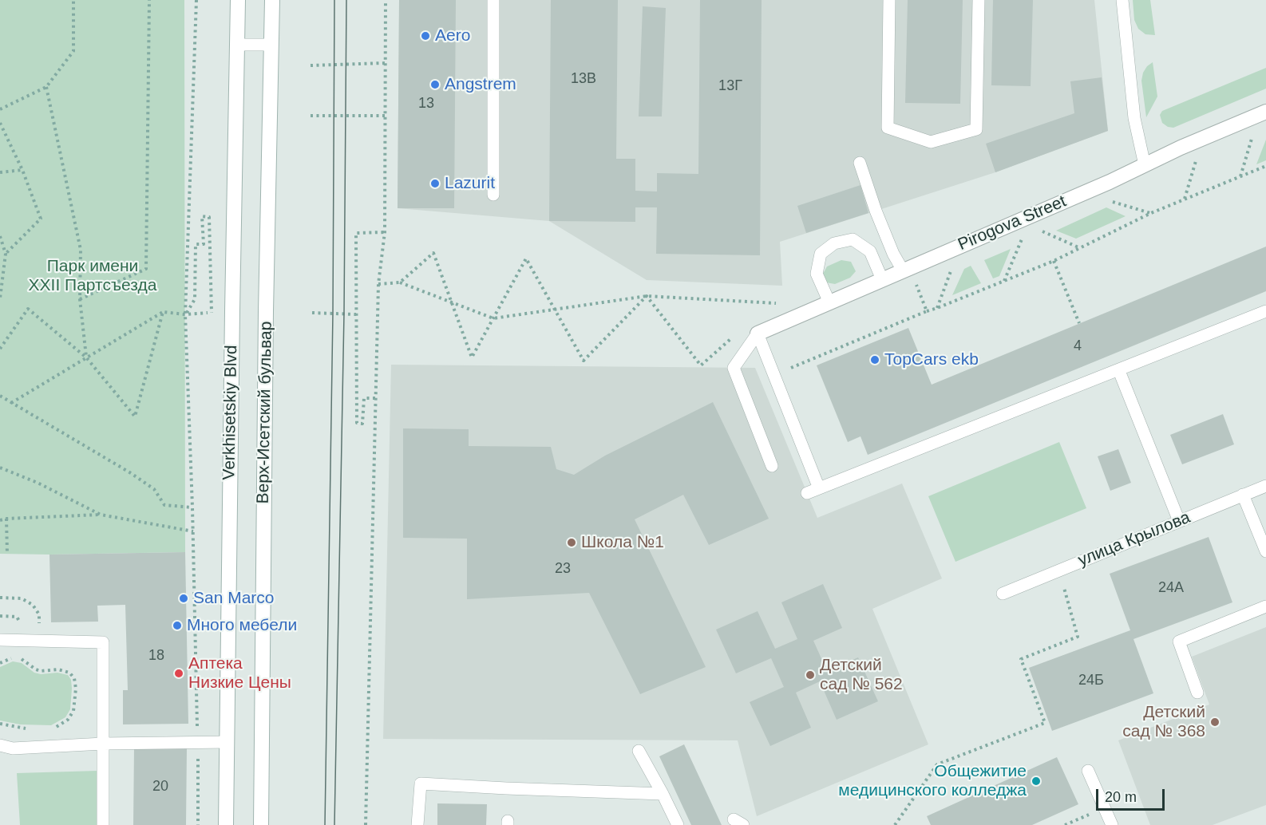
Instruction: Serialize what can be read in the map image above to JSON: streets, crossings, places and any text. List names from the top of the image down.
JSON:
{
  "streets": {
    "main road": ["Pirogova Street", "Verkhisetskiy Blvd", "Верх-Исетский бульвар"],
    "lane": ["улица Крылова"]
  },
  "parks": ["Парк имени XXII Партсъезда"],
  "places": [
    "Aero",
    "Angstrem",
    "Lazurit",
    "TopCars ekb",
    "Школа №1",
    "San Marco",
    "Много мебели",
    "Аптека Низкие Цены",
    "Детский сад № 562",
    "Детский сад № 368",
    "Общежитие медицинского колледжа"
  ],
  "house_numbers": [
    "13В",
    "13Г",
    "13",
    "4",
    "23",
    "24А",
    "18",
    "24Б",
    "20"
  ],
  "scale_bar": "20 m"
}
